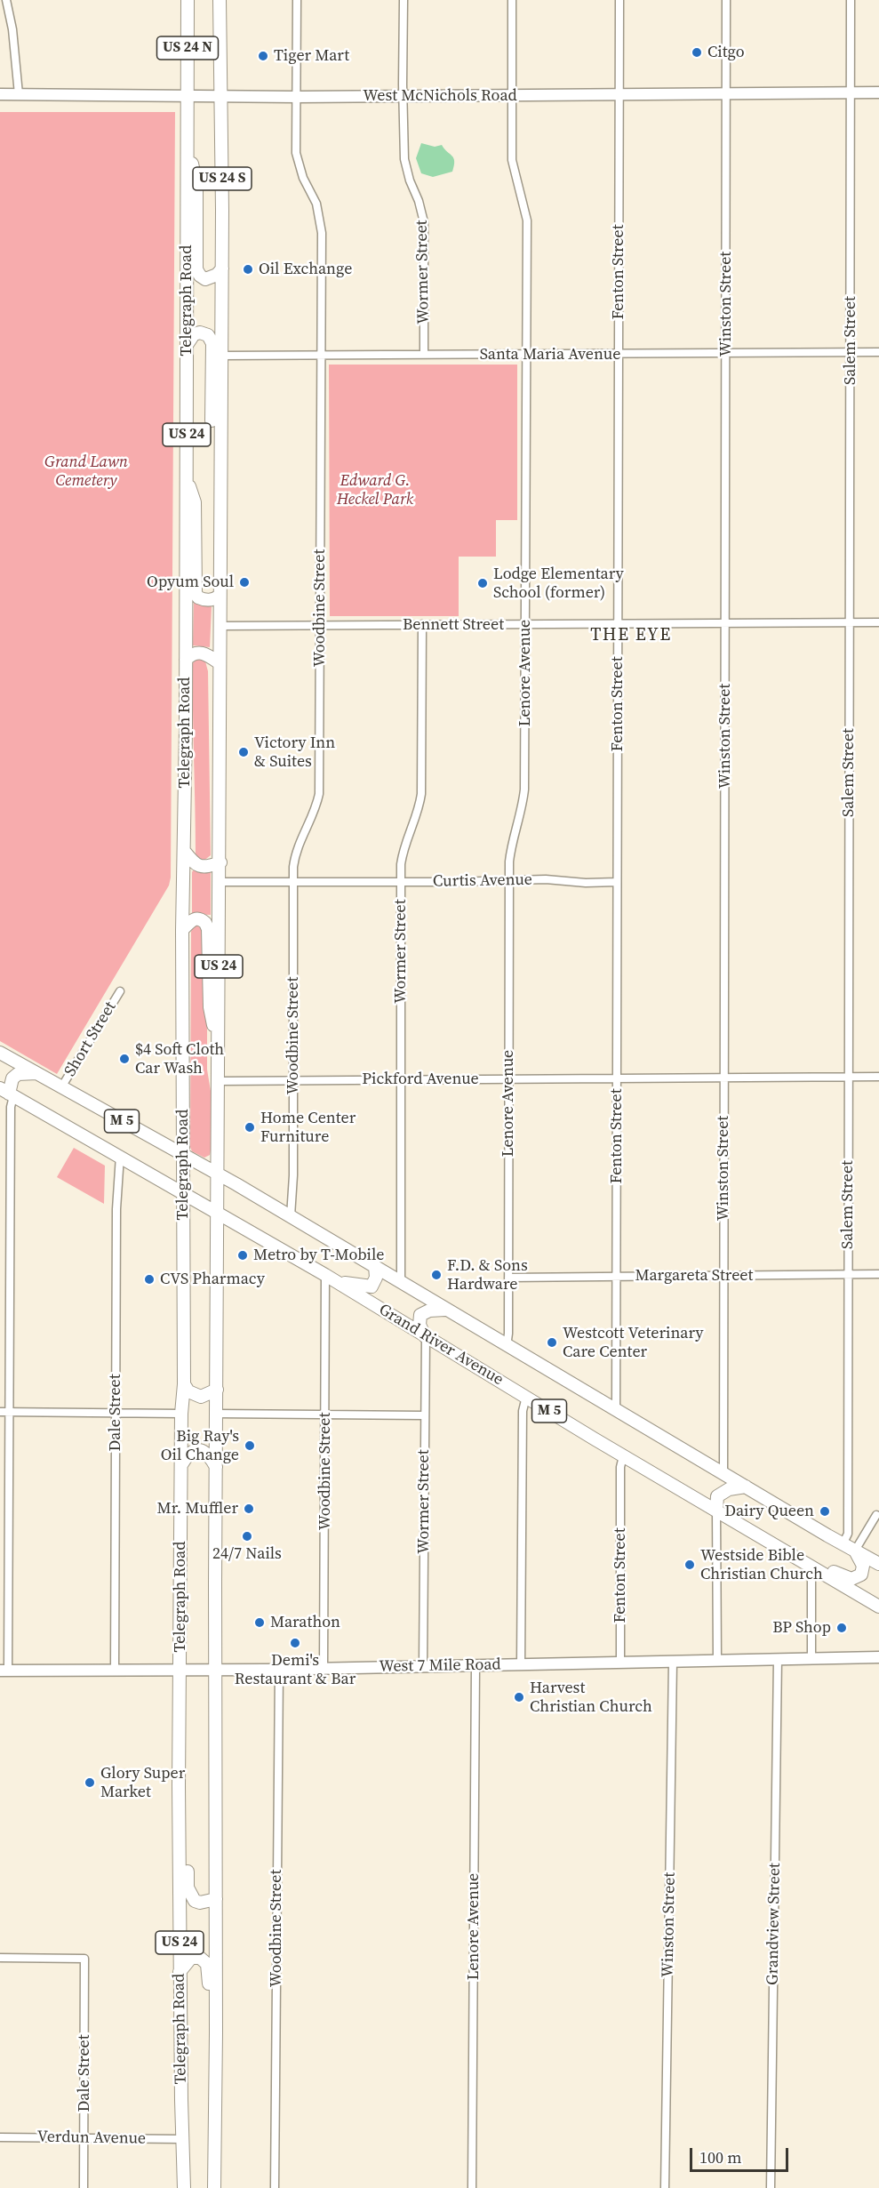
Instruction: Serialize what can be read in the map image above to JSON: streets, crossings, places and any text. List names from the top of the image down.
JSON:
{
  "streets": {
    "main road": [
      "US 24 N",
      "West McNichols Road",
      "US 24 S",
      "Telegraph Road",
      "US 24",
      "M 5",
      "Grand River Avenue",
      "West 7 Mile Road"
    ],
    "street": [
      "Wormer Street",
      "Fenton Street",
      "Winston Street",
      "Salem Street",
      "Santa Maria Avenue",
      "Woodbine Street",
      "Bennett Street",
      "Lenore Avenue",
      "Curtis Avenue",
      "Short Street",
      "Pickford Avenue",
      "Margareta Street",
      "Dale Street",
      "Grandview Street",
      "Verdun Avenue"
    ]
  },
  "crossings": [
    ["West McNichols Road", "US 24 S"],
    ["West McNichols Road", "Wormer Street"],
    ["West McNichols Road", "Fenton Street"],
    ["West McNichols Road", "Telegraph Road"],
    ["West McNichols Road", "Winston Street"],
    ["West McNichols Road", "Salem Street"],
    ["West McNichols Road", "Woodbine Street"],
    ["West McNichols Road", "Lenore Avenue"],
    ["US 24 S", "Telegraph Road"],
    ["US 24 S", "US 24"],
    ["Wormer Street", "Santa Maria Avenue"],
    ["Wormer Street", "Bennett Street"],
    ["Wormer Street", "Curtis Avenue"],
    ["Wormer Street", "Pickford Avenue"],
    ["Wormer Street", "Grand River Avenue"],
    ["Wormer Street", "West 7 Mile Road"],
    ["Fenton Street", "Santa Maria Avenue"],
    ["Fenton Street", "Bennett Street"],
    ["Fenton Street", "Curtis Avenue"],
    ["Fenton Street", "Pickford Avenue"],
    ["Fenton Street", "Margareta Street"],
    ["Fenton Street", "Grand River Avenue"],
    ["Fenton Street", "West 7 Mile Road"],
    ["Telegraph Road", "US 24"],
    ["Telegraph Road", "Grand River Avenue"],
    ["Telegraph Road", "West 7 Mile Road"],
    ["Telegraph Road", "Verdun Avenue"],
    ["Winston Street", "Santa Maria Avenue"],
    ["Winston Street", "Bennett Street"],
    ["Winston Street", "Pickford Avenue"],
    ["Winston Street", "Margareta Street"],
    ["Winston Street", "Grand River Avenue"],
    ["Winston Street", "West 7 Mile Road"],
    ["Salem Street", "Santa Maria Avenue"],
    ["Salem Street", "Bennett Street"],
    ["Salem Street", "Pickford Avenue"],
    ["Salem Street", "Margareta Street"],
    ["Salem Street", "Grand River Avenue"],
    ["Santa Maria Avenue", "US 24"],
    ["Santa Maria Avenue", "Woodbine Street"],
    ["Santa Maria Avenue", "Lenore Avenue"],
    ["US 24", "Bennett Street"],
    ["US 24", "Curtis Avenue"],
    ["US 24", "Pickford Avenue"],
    ["US 24", "Grand River Avenue"],
    ["US 24", "West 7 Mile Road"],
    ["Woodbine Street", "Bennett Street"],
    ["Woodbine Street", "Curtis Avenue"],
    ["Woodbine Street", "Pickford Avenue"],
    ["Woodbine Street", "Grand River Avenue"],
    ["Woodbine Street", "West 7 Mile Road"],
    ["Bennett Street", "Lenore Avenue"],
    ["Lenore Avenue", "Curtis Avenue"],
    ["Lenore Avenue", "Pickford Avenue"],
    ["Lenore Avenue", "Margareta Street"],
    ["Lenore Avenue", "Grand River Avenue"],
    ["Lenore Avenue", "West 7 Mile Road"],
    ["Short Street", "Grand River Avenue"],
    ["Grand River Avenue", "Dale Street"],
    ["Dale Street", "West 7 Mile Road"],
    ["Dale Street", "Verdun Avenue"],
    ["West 7 Mile Road", "Grandview Street"]
  ],
  "districts": ["THE EYE"],
  "parks": ["Grand Lawn Cemetery", "Edward G. Heckel Park"],
  "places": [
    "Citgo",
    "Tiger Mart",
    "Oil Exchange",
    "Opyum Soul",
    "Lodge Elementary School (former)",
    "Victory Inn & Suites",
    "$4 Soft Cloth Car Wash",
    "Home Center Furniture",
    "Metro by T-Mobile",
    "F.D. & Sons Hardware",
    "CVS Pharmacy",
    "Westcott Veterinary Care Center",
    "Big Ray's Oil Change",
    "Mr. Muffler",
    "Dairy Queen",
    "24/7 Nails",
    "Westside Bible Christian Church",
    "Marathon",
    "BP Shop",
    "Demi's Restaurant & Bar",
    "Harvest Christian Church",
    "Glory Super Market"
  ],
  "scale_bar": "100 m"
}
